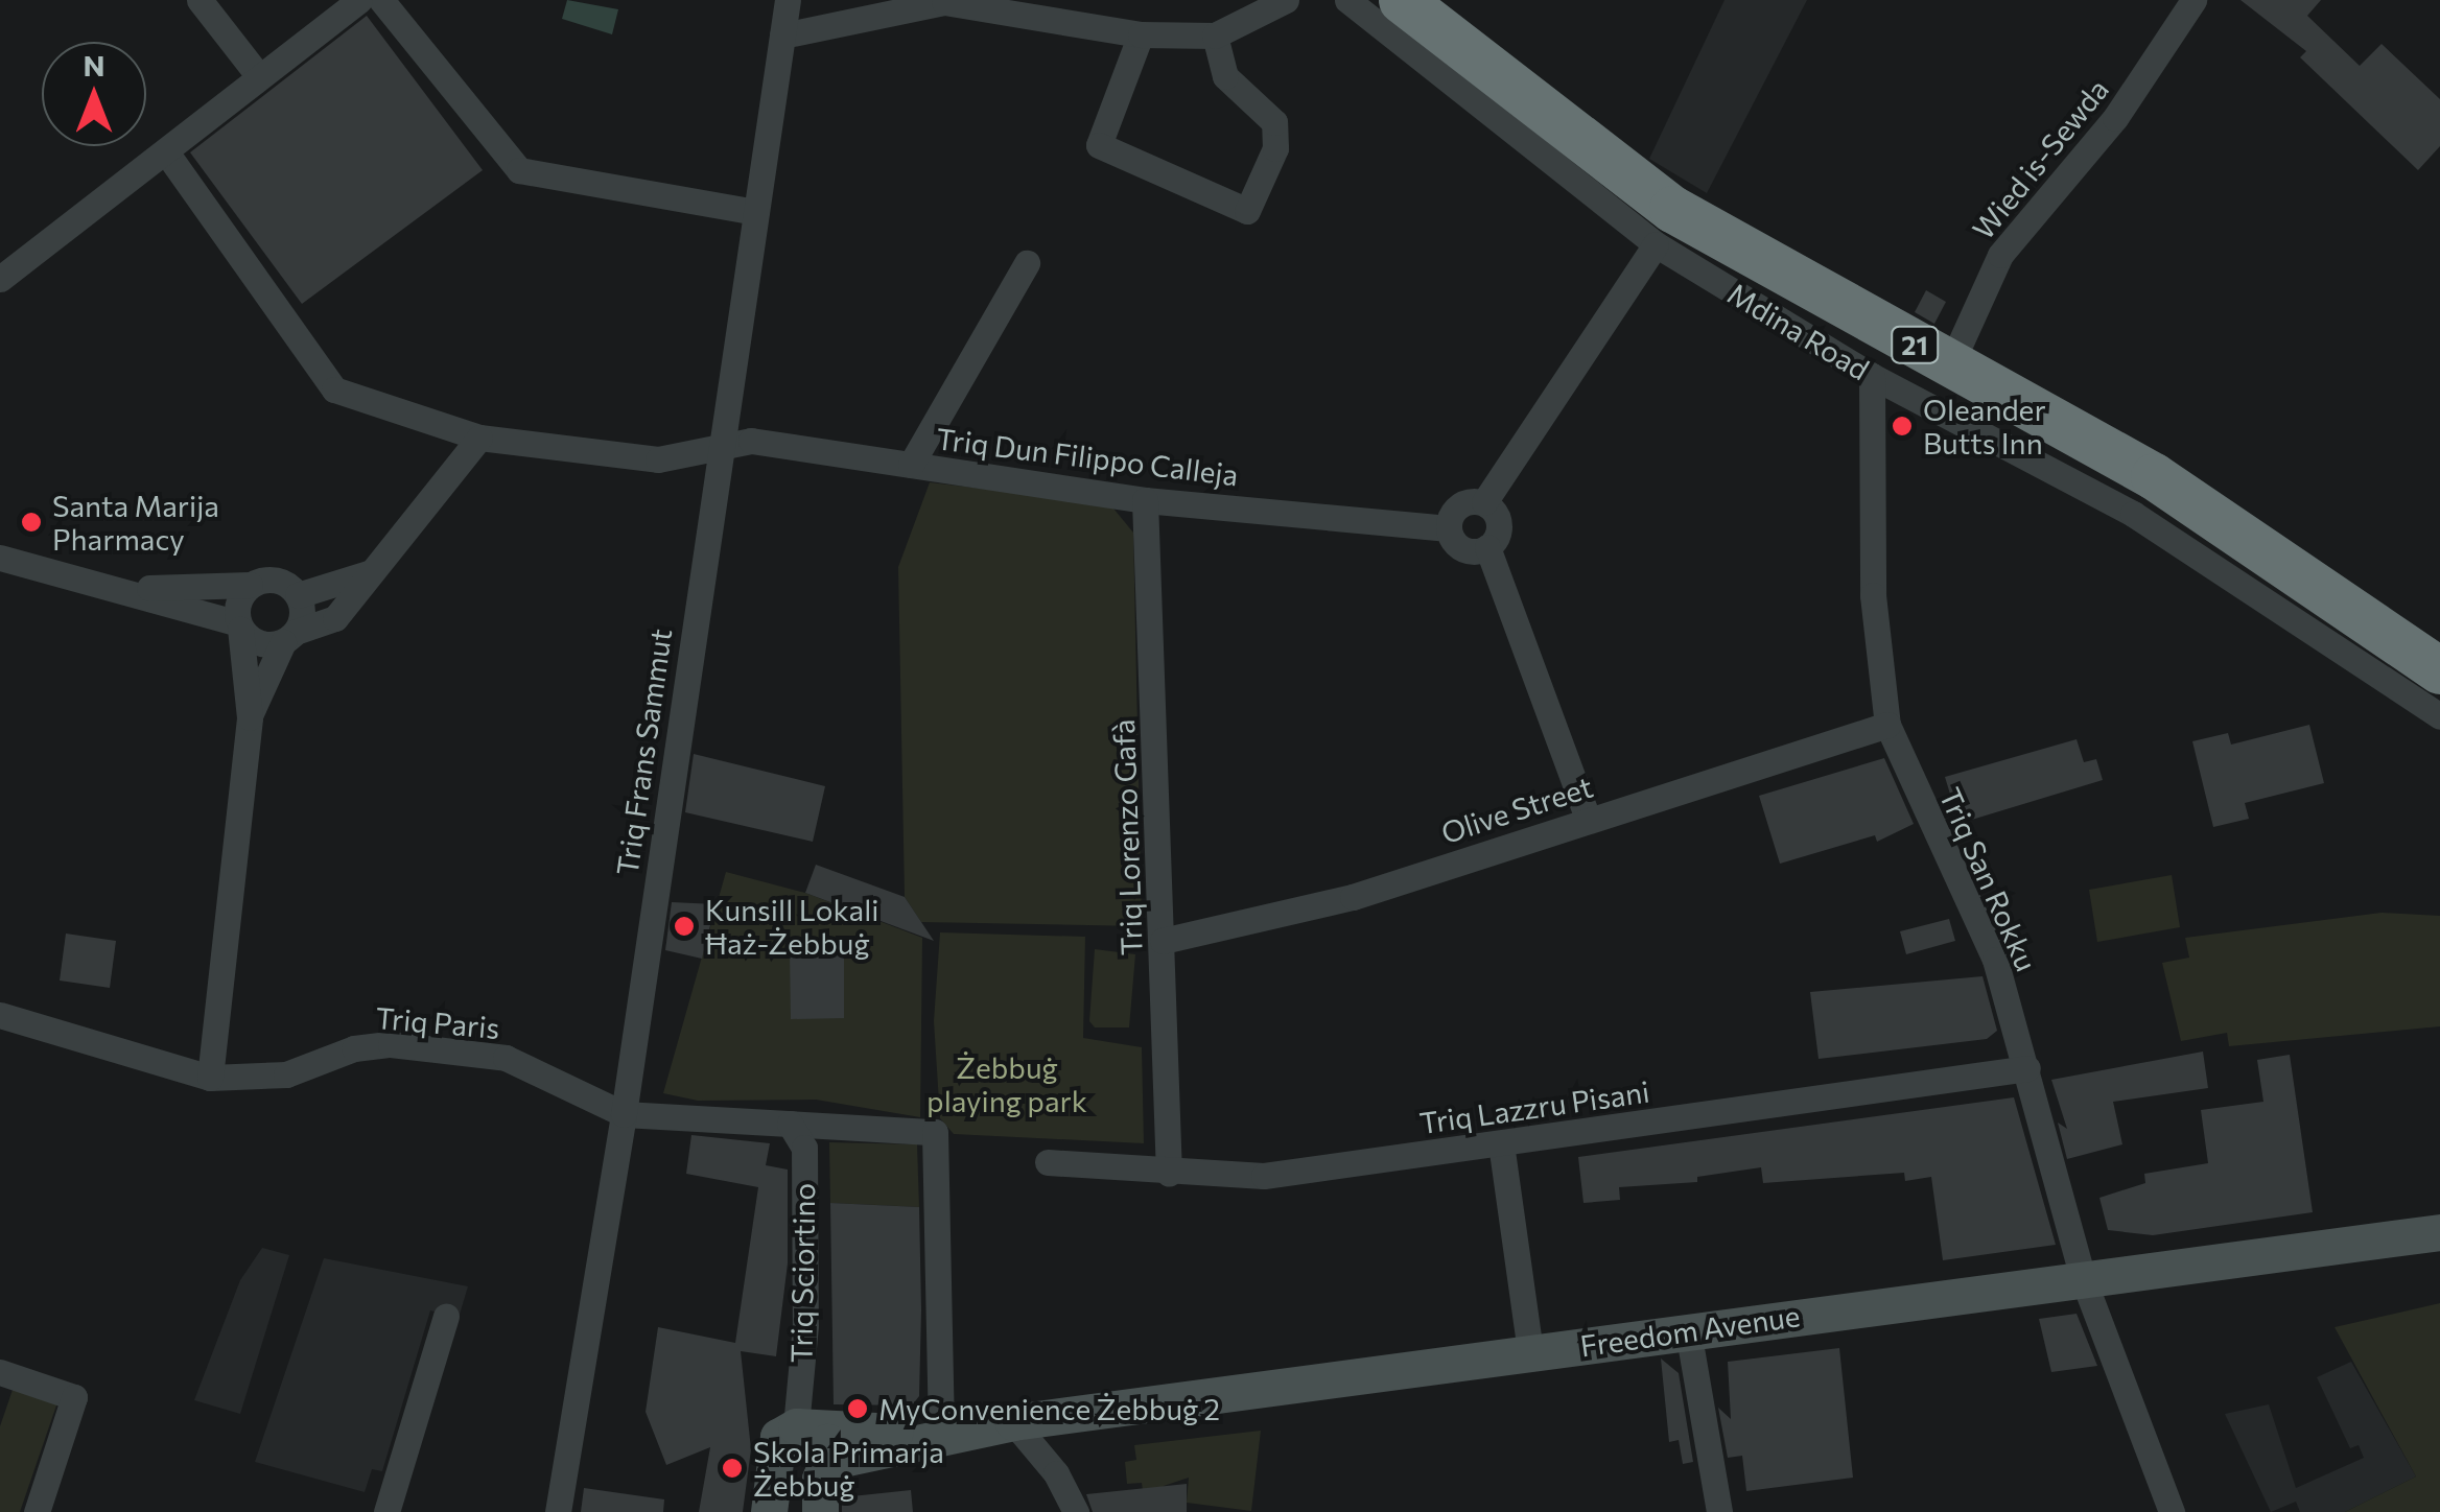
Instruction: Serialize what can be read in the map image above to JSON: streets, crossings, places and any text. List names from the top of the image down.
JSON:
{
  "streets": {
    "highway": ["Mdina Road", "21"],
    "street": [
      "Wied is-Sewda",
      "Triq Dun Filippo Calleja",
      "Triq Frans Sammut",
      "Olive Street",
      "Triq Lorenzo Gafà",
      "Triq San Rokku",
      "Triq Paris",
      "Triq Lazzru Pisani",
      "Triq Sciortino",
      "Freedom Avenue"
    ]
  },
  "crossings": [
    ["Wied is-Sewda", "Mdina Road"],
    ["Mdina Road", "Triq San Rokku"],
    ["Triq Dun Filippo Calleja", "Triq Frans Sammut"],
    ["Triq Dun Filippo Calleja", "Triq Lorenzo Gafà"],
    ["Triq Frans Sammut", "Triq Paris"],
    ["Olive Street", "Triq Lorenzo Gafà"],
    ["Olive Street", "Triq San Rokku"],
    ["Triq Lorenzo Gafà", "Triq Lazzru Pisani"],
    ["Triq San Rokku", "Triq Lazzru Pisani"],
    ["Triq San Rokku", "Freedom Avenue"],
    ["Triq Paris", "Triq Sciortino"],
    ["Triq Paris", "Freedom Avenue"],
    ["Triq Sciortino", "Freedom Avenue"]
  ],
  "parks": ["Żebbuġ playing park"],
  "places": [
    "Oleander Butts Inn",
    "Santa Marija Pharmacy",
    "Kunsill Lokali Ħaż-Żebbuġ",
    "MyConvenience Żebbuġ 2",
    "Skola Primarja Żebbuġ"
  ],
  "north": "top"
}
